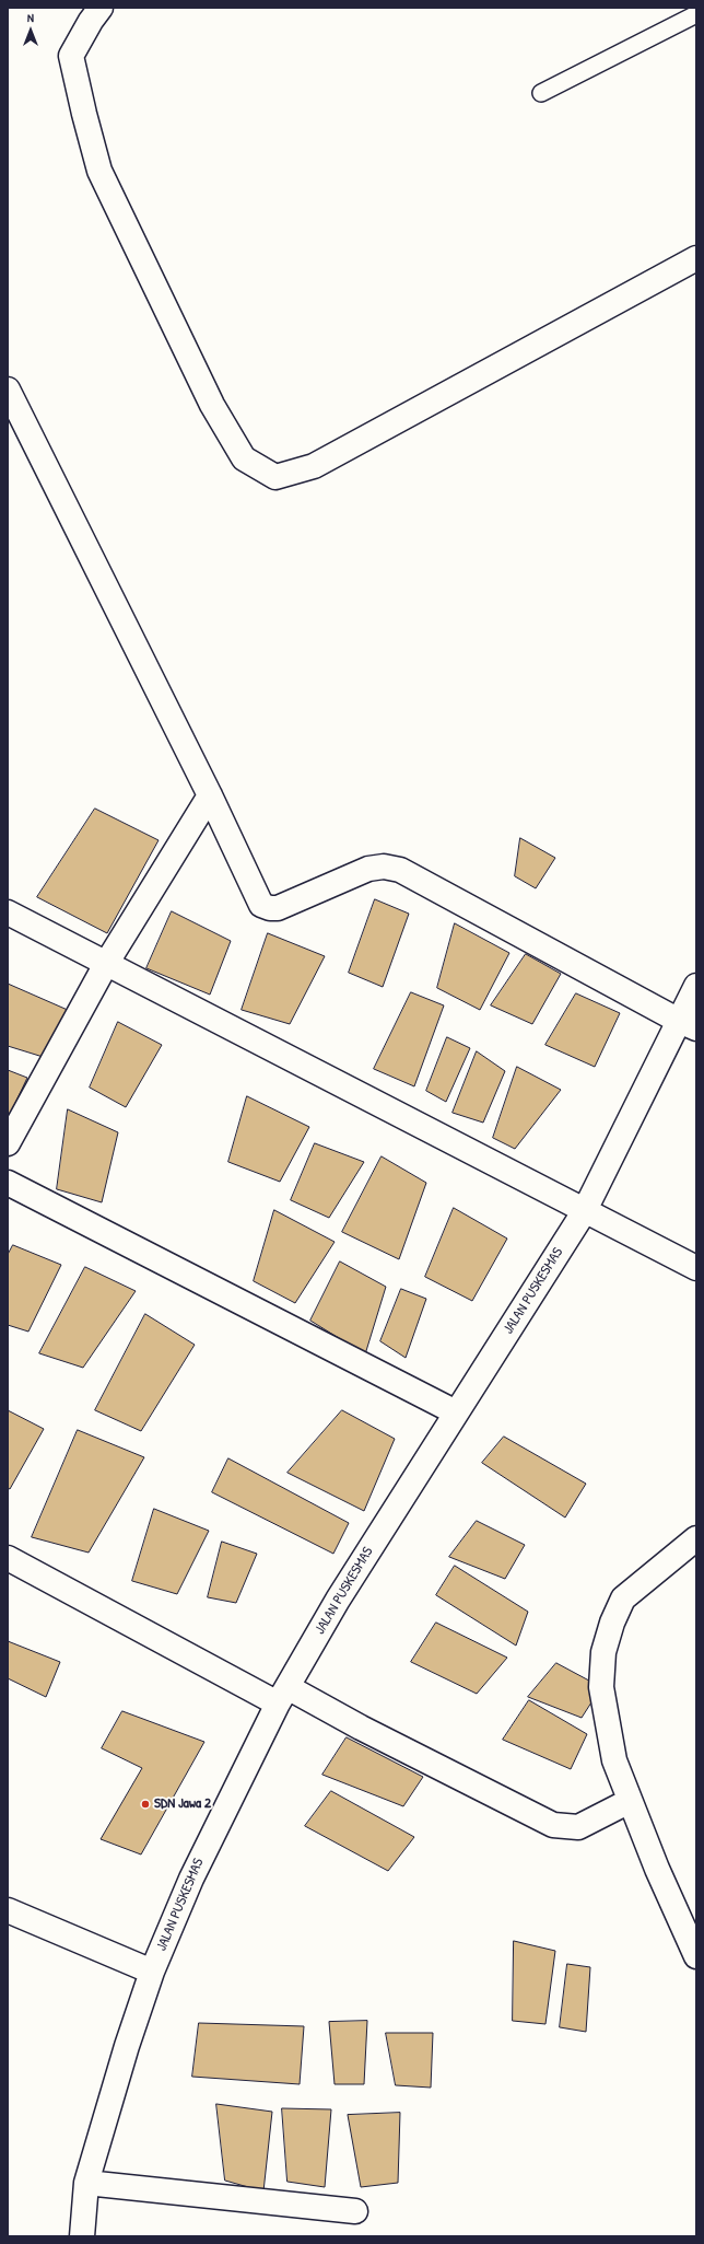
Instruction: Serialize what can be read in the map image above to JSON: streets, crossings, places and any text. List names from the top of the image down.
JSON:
{
  "streets": {
    "street": ["JALAN PUSKESMAS"]
  },
  "places": ["SDN Jawa 2"],
  "north": "top"
}
